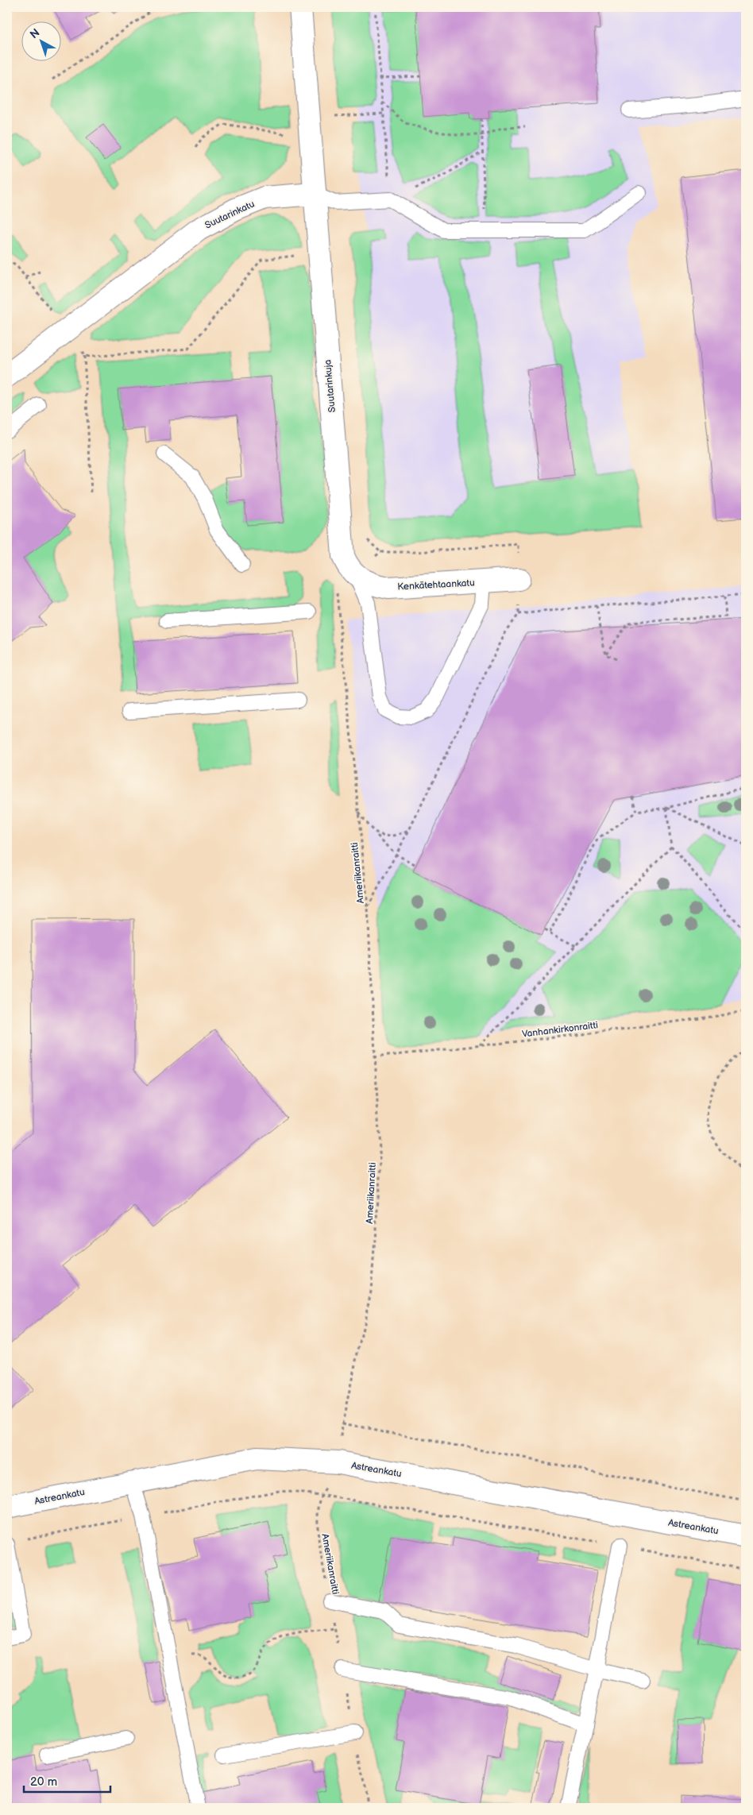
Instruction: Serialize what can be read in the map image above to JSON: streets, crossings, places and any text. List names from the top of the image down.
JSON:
{
  "streets": {
    "street": [
      "Suutarinkatu",
      "Suutarinkuja",
      "Kenkätehtaankatu",
      "Astreankatu"
    ],
    "path": ["Ameriikanraitti", "Vanhankirkonraitti"]
  },
  "crossings": [
    ["Suutarinkatu", "Suutarinkuja"],
    ["Suutarinkuja", "Kenkätehtaankatu"],
    ["Suutarinkuja", "Ameriikanraitti"],
    ["Kenkätehtaankatu", "Ameriikanraitti"],
    ["Ameriikanraitti", "Vanhankirkonraitti"],
    ["Ameriikanraitti", "Astreankatu"]
  ],
  "scale_bar": "20 m",
  "north": "top left"
}
